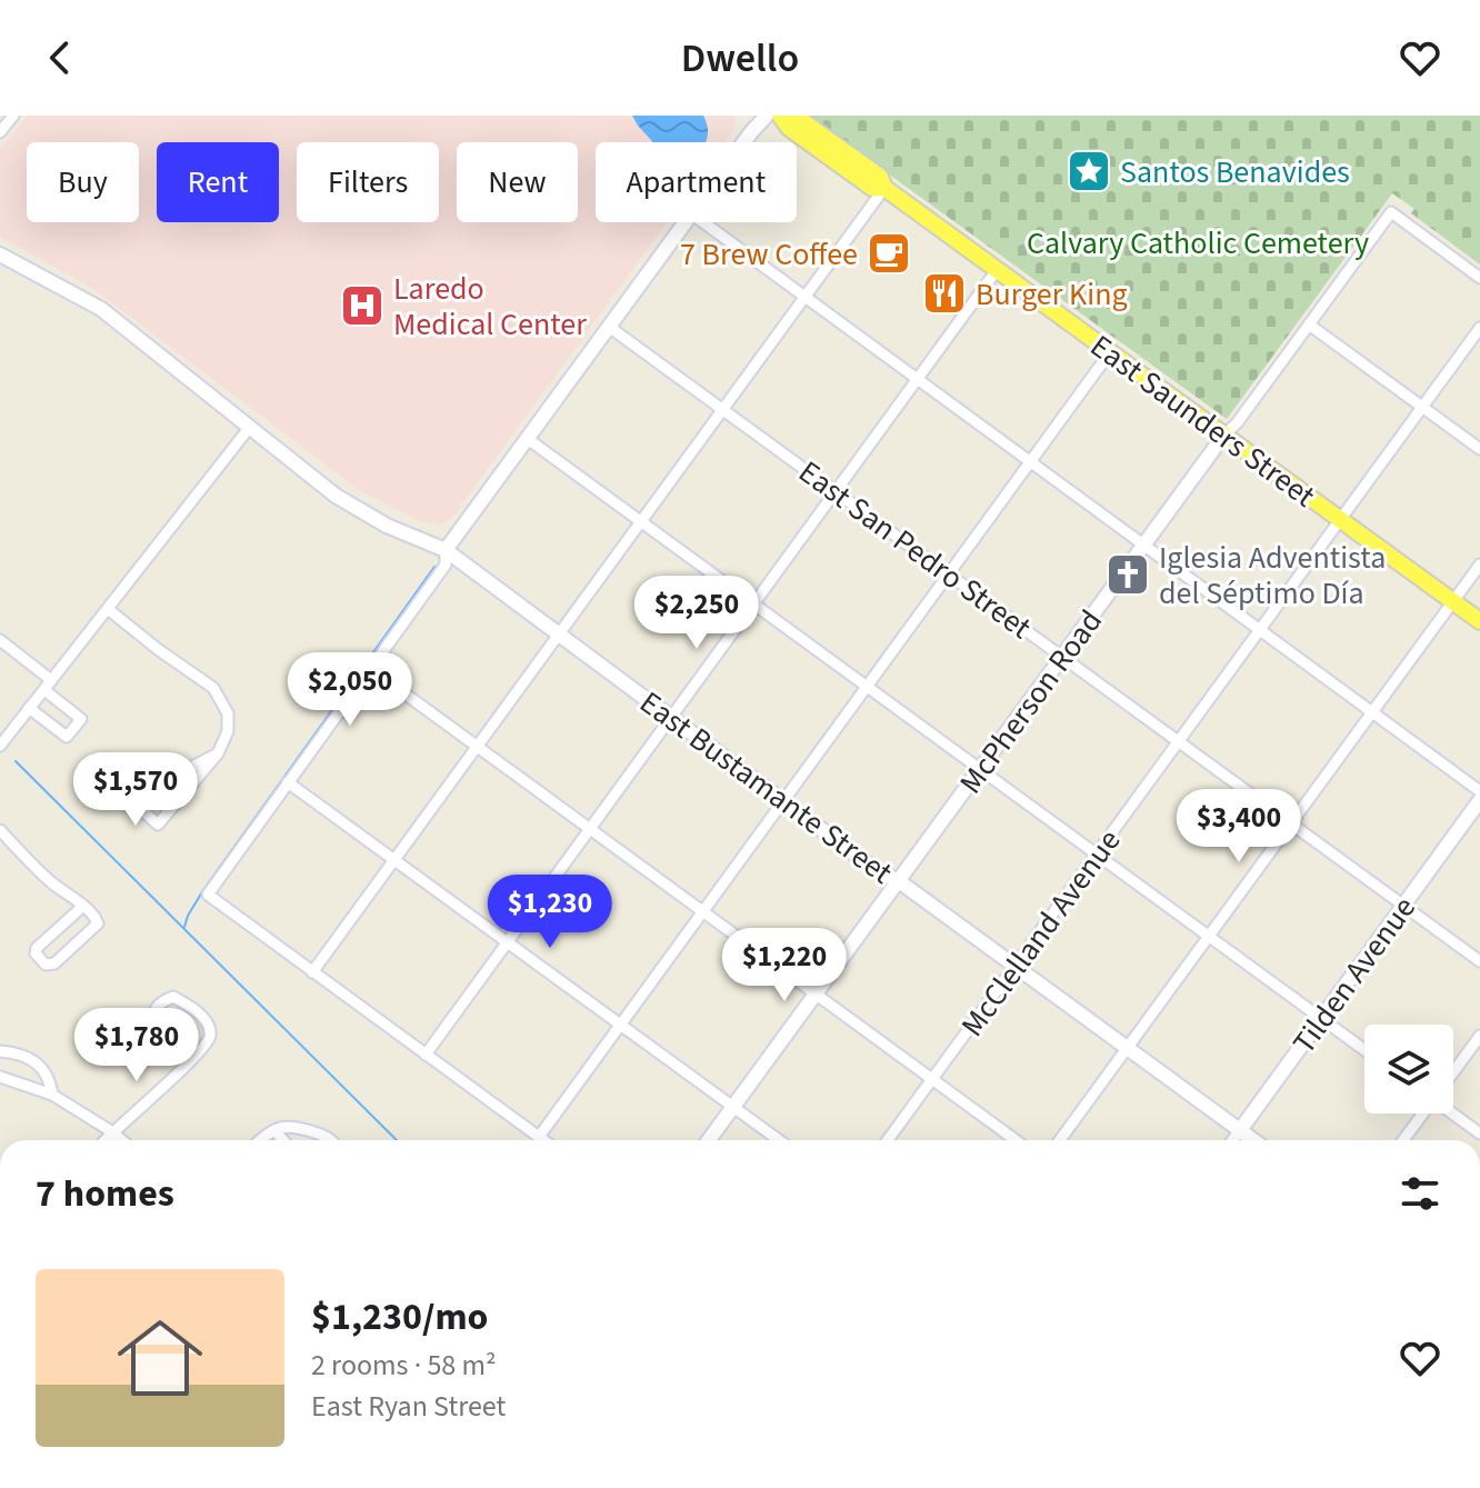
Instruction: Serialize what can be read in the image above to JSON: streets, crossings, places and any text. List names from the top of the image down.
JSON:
{
  "streets": {
    "main road": ["East Saunders Street"],
    "street": [
      "East San Pedro Street",
      "McPherson Road",
      "East Bustamante Street",
      "McClelland Avenue",
      "Tilden Avenue"
    ]
  },
  "crossings": [
    ["East Saunders Street", "McPherson Road"],
    ["East Saunders Street", "McClelland Avenue"],
    ["East San Pedro Street", "McPherson Road"],
    ["East San Pedro Street", "McClelland Avenue"],
    ["East San Pedro Street", "Tilden Avenue"],
    ["McPherson Road", "East Bustamante Street"],
    ["East Bustamante Street", "McClelland Avenue"],
    ["East Bustamante Street", "Tilden Avenue"]
  ],
  "parks": ["Calvary Catholic Cemetery"],
  "places": {
    "place": ["Santos Benavides"],
    "cafe": ["7 Brew Coffee"],
    "restaurant": ["Burger King"],
    "hospital": ["Laredo Medical Center"],
    "church": ["Iglesia Adventista del Séptimo Día"]
  },
  "page": {
    "header": "Dwello",
    "chip": [
      "Buy",
      "Rent",
      "Filters",
      "New",
      "Apartment"
    ],
    "price": [
      "$2,250",
      "$2,050",
      "$1,570",
      "$3,400",
      "$1,230",
      "$1,220",
      "$1,780"
    ],
    "heading": "7 homes",
    "list": [
      {
        "name": "$1,230/mo",
        "note": "2 rooms · 58 m² · East Ryan Street"
      }
    ]
  }
}
